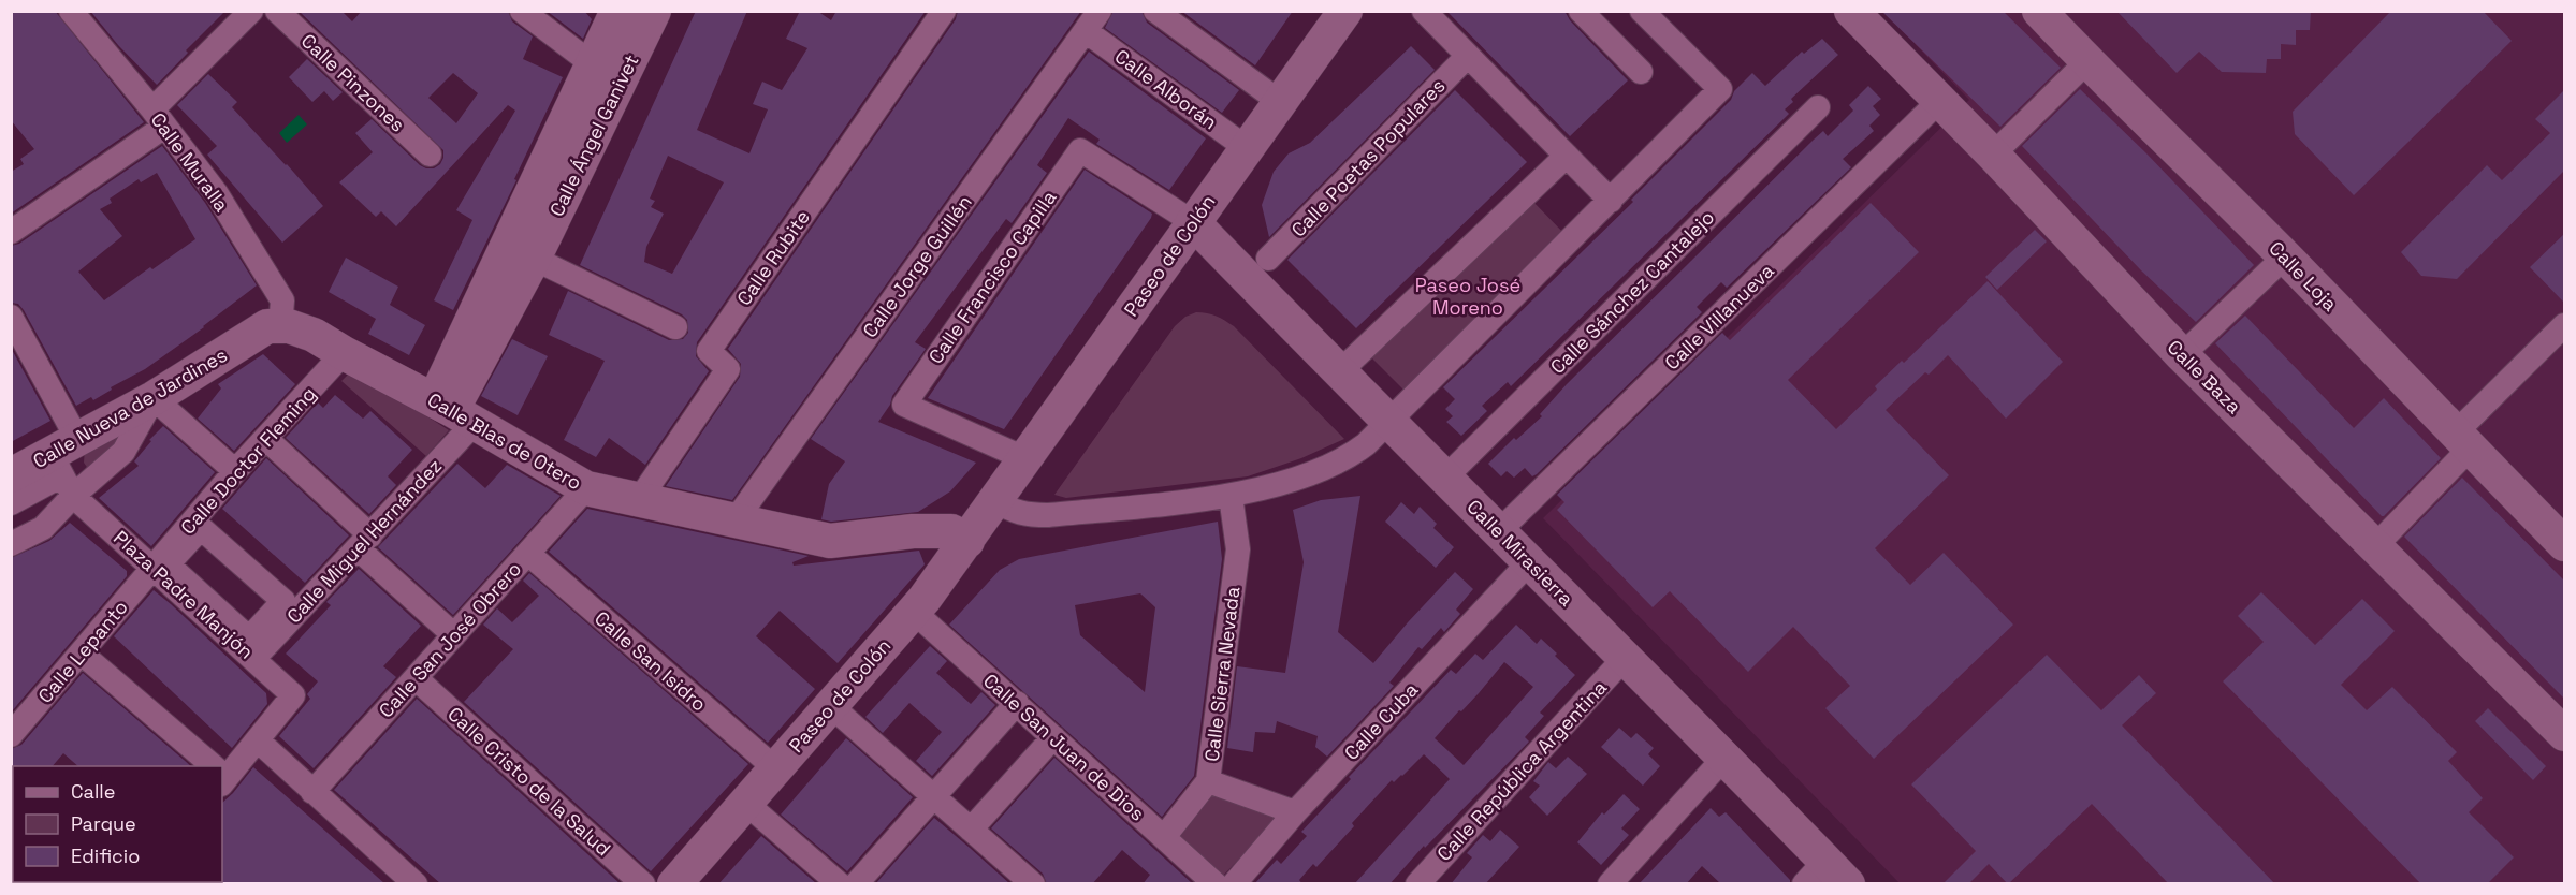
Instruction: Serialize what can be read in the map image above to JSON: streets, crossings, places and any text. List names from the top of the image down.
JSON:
{
  "streets": {
    "street": [
      "Calle Pinzones",
      "Calle Alborán",
      "Calle Ángel Ganivet",
      "Calle Poetas Populares",
      "Calle Muralla",
      "Paseo de Colón",
      "Calle Rubite",
      "Calle Jorge Guillén",
      "Calle Loja",
      "Calle Francisco Capilla",
      "Calle Sánchez Cantalejo",
      "Calle Villanueva",
      "Calle Baza",
      "Calle Nueva de Jardines",
      "Calle Blas de Otero",
      "Calle Doctor Fleming",
      "Calle Miguel Hernández",
      "Calle Mirasierra",
      "Plaza Padre Manjón",
      "Calle San José Obrero",
      "Calle Lepanto",
      "Calle San Isidro",
      "Calle Sierra Nevada",
      "Calle Cuba",
      "Calle San Juan de Dios",
      "Calle República Argentina",
      "Calle Cristo de la Salud"
    ]
  },
  "crossings": [
    ["Calle Alborán", "Paseo de Colón"],
    ["Calle Alborán", "Calle Jorge Guillén"],
    ["Calle Ángel Ganivet", "Calle Blas de Otero"],
    ["Calle Ángel Ganivet", "Calle Miguel Hernández"],
    ["Calle Muralla", "Calle Nueva de Jardines"],
    ["Calle Muralla", "Calle Blas de Otero"],
    ["Paseo de Colón", "Calle Francisco Capilla"],
    ["Paseo de Colón", "Calle Blas de Otero"],
    ["Paseo de Colón", "Calle Mirasierra"],
    ["Paseo de Colón", "Calle San Isidro"],
    ["Paseo de Colón", "Calle San Juan de Dios"],
    ["Calle Rubite", "Calle Blas de Otero"],
    ["Calle Jorge Guillén", "Calle Blas de Otero"],
    ["Calle Francisco Capilla", "Calle Mirasierra"],
    ["Calle Sánchez Cantalejo", "Calle Mirasierra"],
    ["Calle Villanueva", "Calle Baza"],
    ["Calle Villanueva", "Calle Mirasierra"],
    ["Calle Nueva de Jardines", "Calle Blas de Otero"],
    ["Calle Nueva de Jardines", "Plaza Padre Manjón"],
    ["Calle Blas de Otero", "Calle Doctor Fleming"],
    ["Calle Blas de Otero", "Calle Miguel Hernández"],
    ["Calle Blas de Otero", "Calle San José Obrero"],
    ["Calle Doctor Fleming", "Plaza Padre Manjón"],
    ["Calle Doctor Fleming", "Calle Lepanto"],
    ["Calle Miguel Hernández", "Plaza Padre Manjón"],
    ["Calle Mirasierra", "Calle Cuba"],
    ["Calle Mirasierra", "Calle República Argentina"],
    ["Plaza Padre Manjón", "Calle Lepanto"],
    ["Calle San José Obrero", "Calle San Isidro"],
    ["Calle San José Obrero", "Calle Cristo de la Salud"],
    ["Calle Sierra Nevada", "Calle San Juan de Dios"]
  ],
  "parks": ["Paseo José Moreno"],
  "legend": ["Calle", "Parque", "Edificio"]
}
